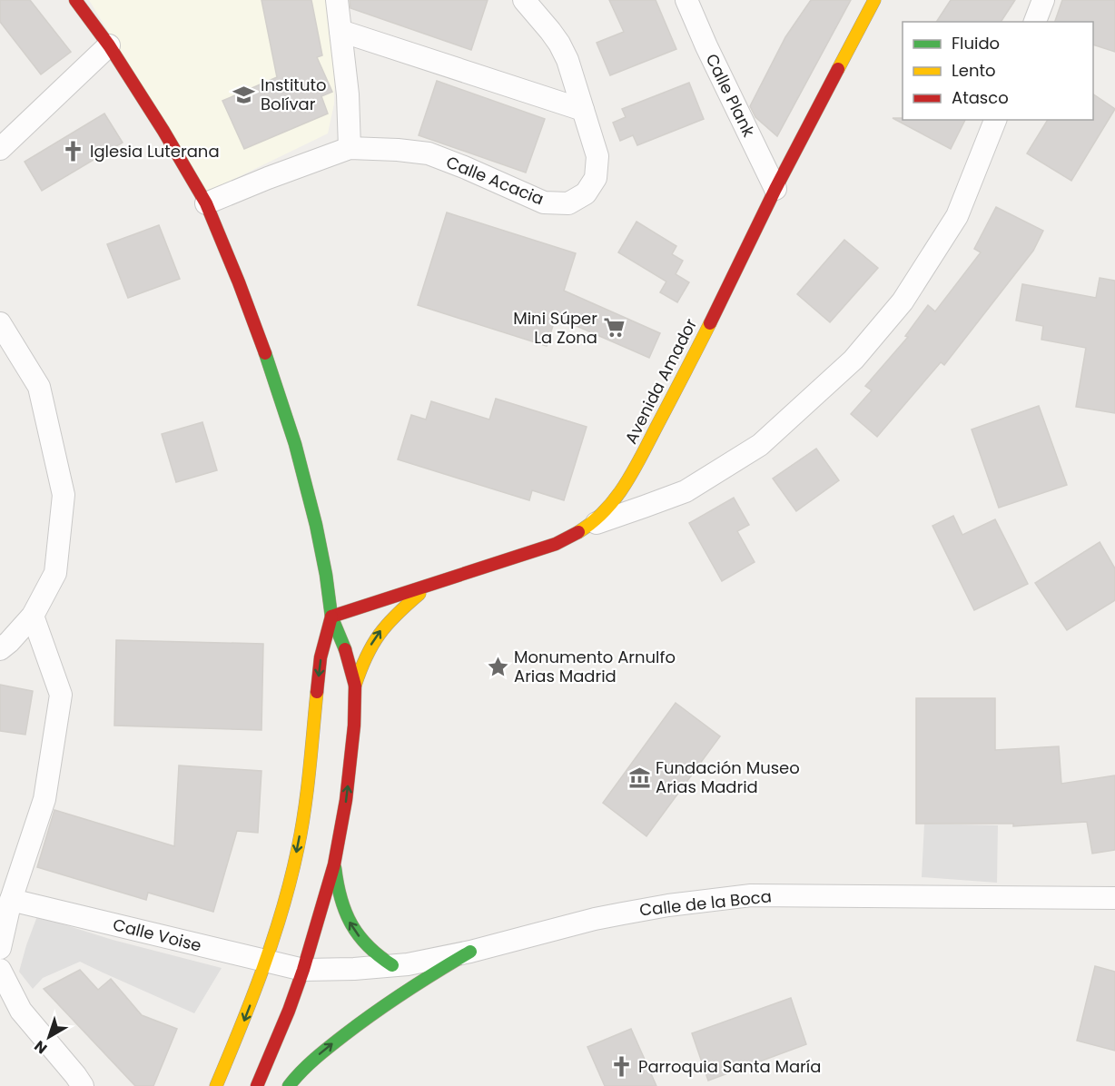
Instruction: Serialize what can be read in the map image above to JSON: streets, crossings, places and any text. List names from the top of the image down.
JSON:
{
  "streets": {
    "main road": ["Avenida Amador"],
    "street": [
      "Calle Plank",
      "Calle Acacia",
      "Calle de la Boca",
      "Calle Voise"
    ]
  },
  "crossings": [
    ["Calle Plank", "Avenida Amador"],
    ["Calle de la Boca", "Calle Voise"]
  ],
  "places": {
    "school or university": ["Instituto Bolívar"],
    "church": ["Iglesia Luterana", "Parroquia Santa María"],
    "supermarket": ["Mini Súper La Zona"],
    "place": ["Monumento Arnulfo Arias Madrid"],
    "museum": ["Fundación Museo Arias Madrid"]
  },
  "legend": ["Fluido", "Lento", "Atasco"],
  "north": "bottom left"
}
